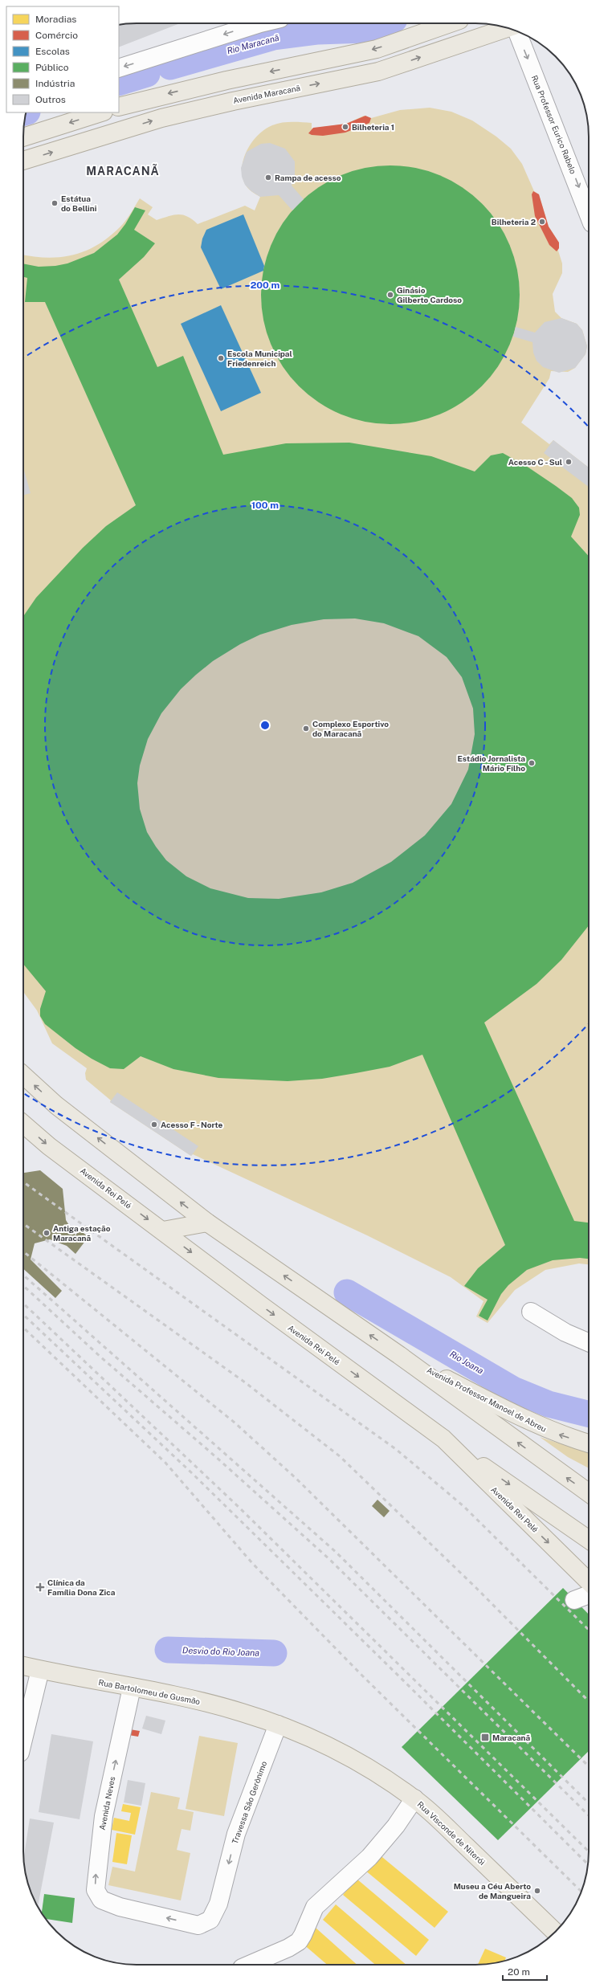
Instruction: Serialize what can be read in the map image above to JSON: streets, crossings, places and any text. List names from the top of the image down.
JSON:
{
  "streets": {
    "main road": [
      "Avenida Maracanã",
      "Avenida Rei Pelé",
      "Avenida Professor Manoel de Abreu",
      "Rua Bartolomeu de Gusmão",
      "Rua Visconde de Niterói"
    ],
    "street": ["Rua Professor Eurico Rabelo", "Travessa São Gerônimo", "Avenida Neves"]
  },
  "crossings": [
    ["Rua Bartolomeu de Gusmão", "Travessa São Gerônimo"],
    ["Rua Bartolomeu de Gusmão", "Avenida Neves"],
    ["Rua Bartolomeu de Gusmão", "Rua Visconde de Niterói"],
    ["Travessa São Gerônimo", "Avenida Neves"],
    ["Travessa São Gerônimo", "Rua Visconde de Niterói"]
  ],
  "one_way": ["Rua Professor Eurico Rabelo"],
  "districts": ["MARACANÃ"],
  "water": ["Rio Maracanã", "Rio Joana", "Desvio do Rio Joana"],
  "places": {
    "other": [
      "Bilheteria 1",
      "Rampa de acesso",
      "Estátua do Bellini",
      "Bilheteria 2",
      "Ginásio Gilberto Cardoso",
      "Escola Municipal Friedenreich",
      "Acesso C - Sul",
      "Complexo Esportivo do Maracanã",
      "Estádio Jornalista Mário Filho",
      "Acesso F - Norte",
      "Antiga estação Maracanã",
      "Museu a Céu Aberto de Mangueira"
    ],
    "health": ["Clínica da Família Dona Zica"],
    "transit": ["Maracanã"]
  },
  "legend": [
    "Moradias",
    "Comércio",
    "Escolas",
    "Público",
    "Indústria",
    "Outros"
  ],
  "scale_bar": "20 m",
  "rings": ["200 m", "100 m"]
}
